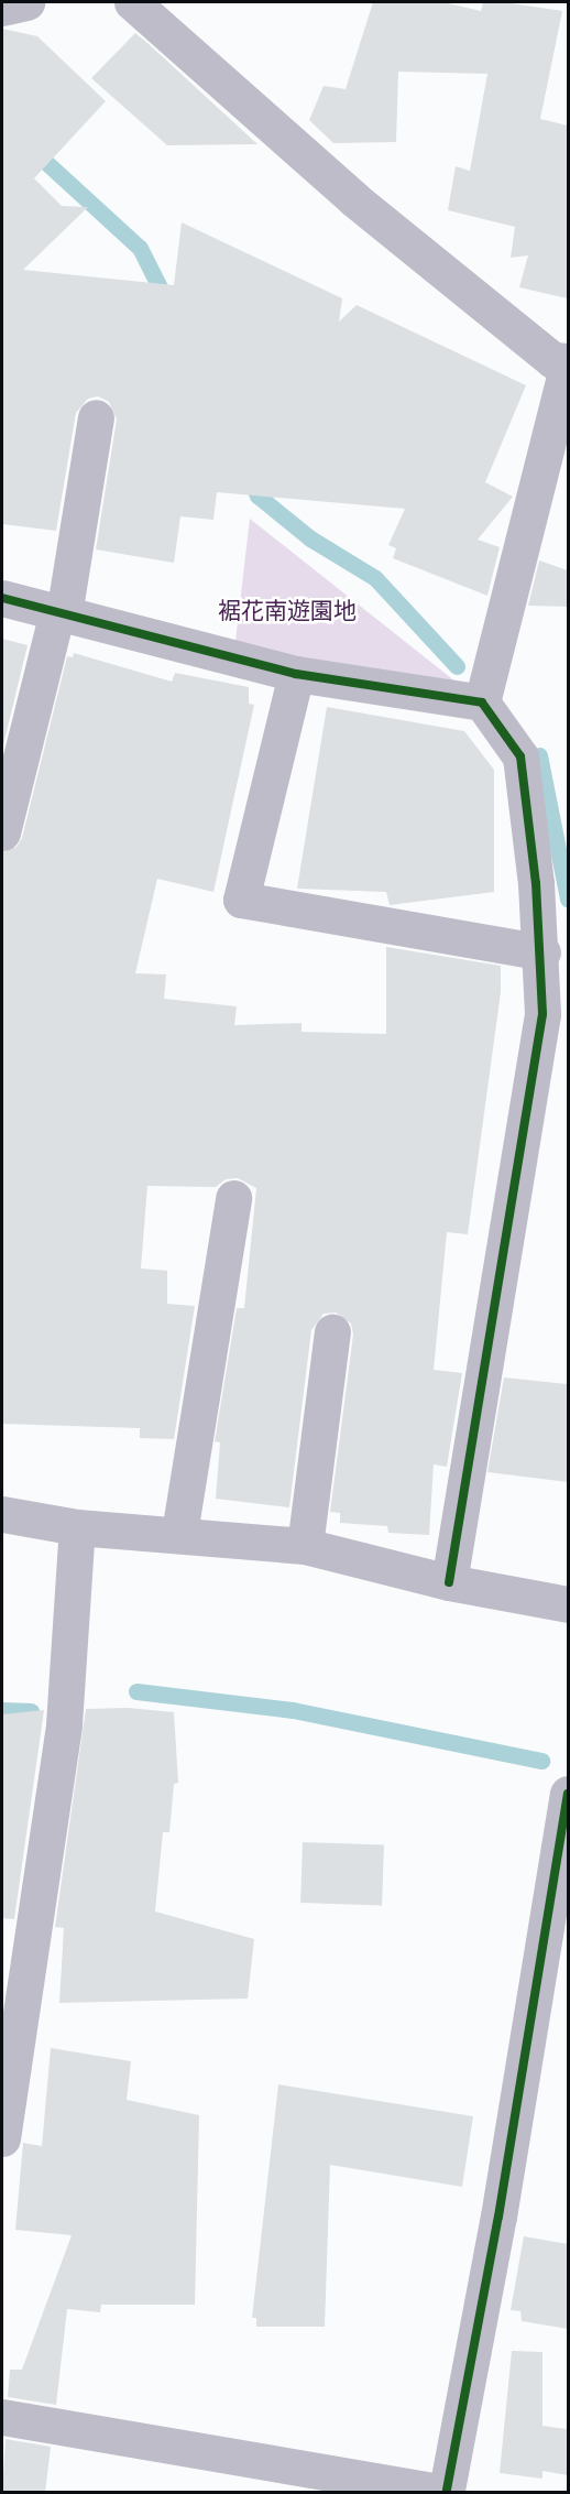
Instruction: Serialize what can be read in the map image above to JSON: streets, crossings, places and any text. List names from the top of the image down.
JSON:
{
  "parks": ["裾花南遊園地"]
}
